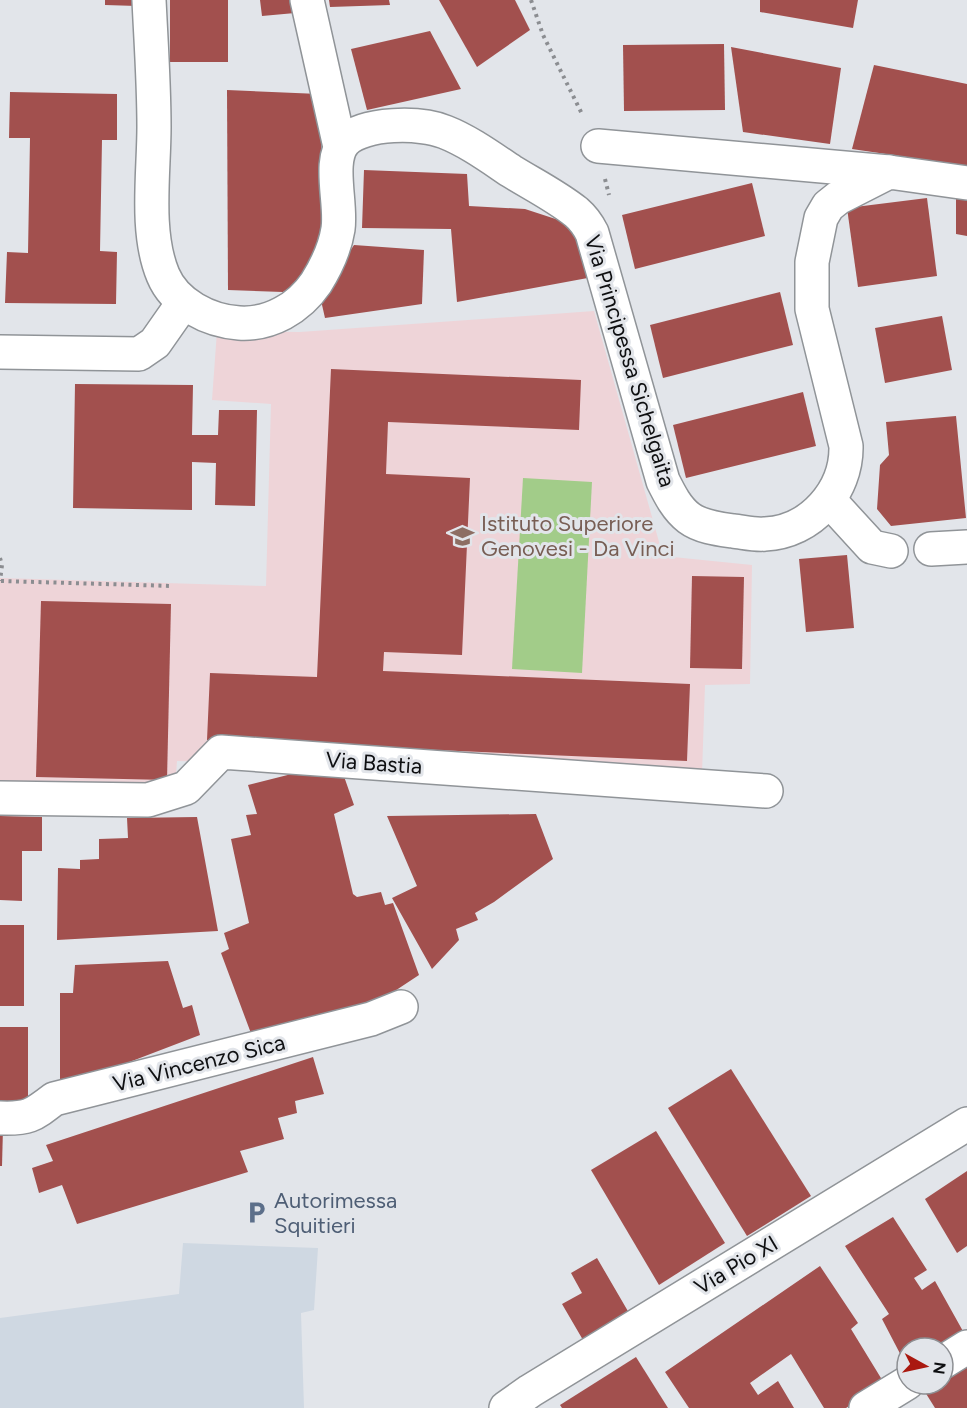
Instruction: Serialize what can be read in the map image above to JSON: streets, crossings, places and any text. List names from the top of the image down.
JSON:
{
  "streets": {
    "street": [
      "Via Principessa Sichelgaita",
      "Via Bastia",
      "Via Vincenzo Sica",
      "Via Pio XI"
    ]
  },
  "places": {
    "school or university": ["Istituto Superiore Genovesi - Da Vinci"],
    "parking": ["Autorimessa Squitieri"]
  },
  "north": "right"
}
